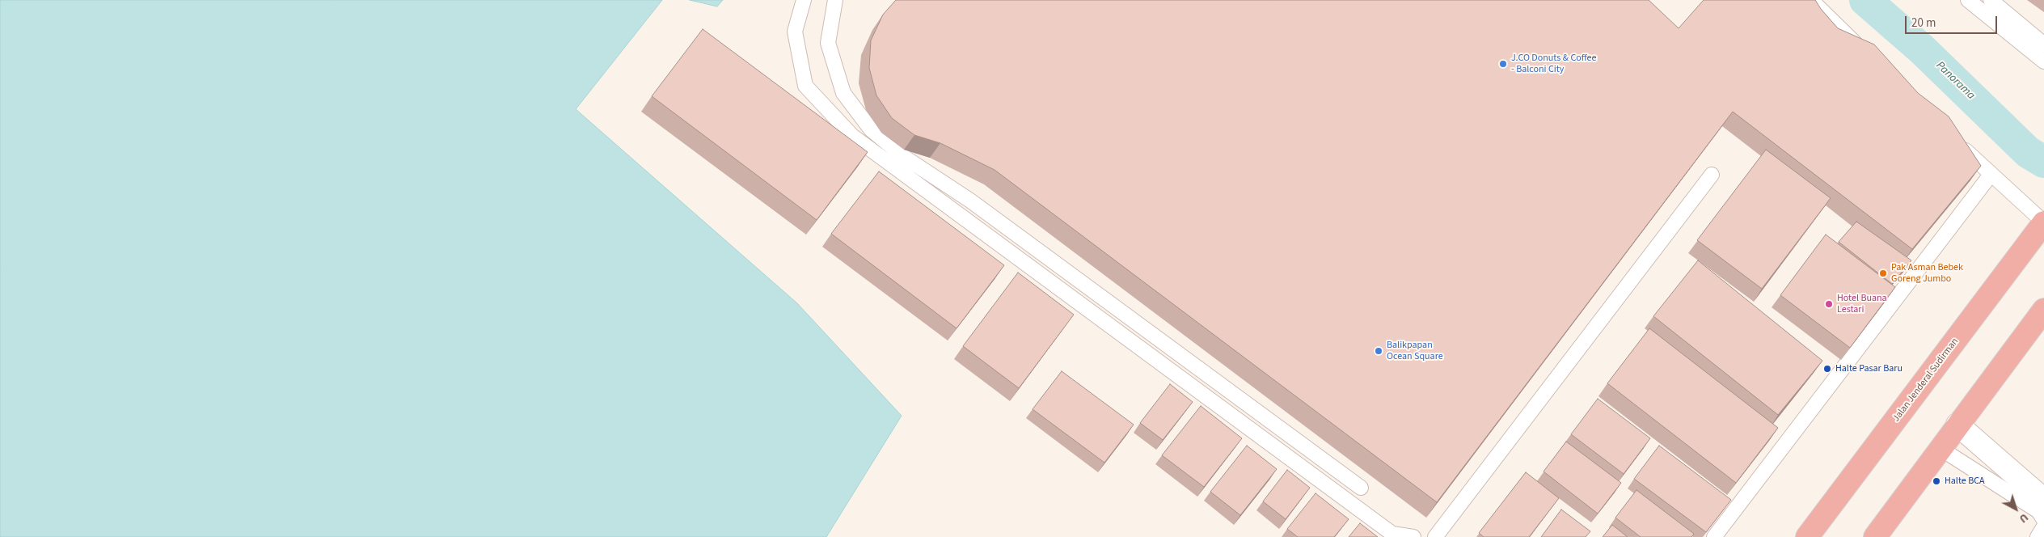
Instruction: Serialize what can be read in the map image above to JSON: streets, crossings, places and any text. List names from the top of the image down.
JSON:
{
  "streets": {
    "highway": ["Jalan Jenderal Sudirman"]
  },
  "water": ["Panorama"],
  "places": [
    "J.CO Donuts & Coffee - Balconi City",
    "Pak Asman Bebek Goreng Jumbo",
    "Hotel Buana Lestari",
    "Balikpapan Ocean Square",
    "Halte Pasar Baru",
    "Halte BCA"
  ],
  "scale_bar": "20 m",
  "north": "bottom right"
}
